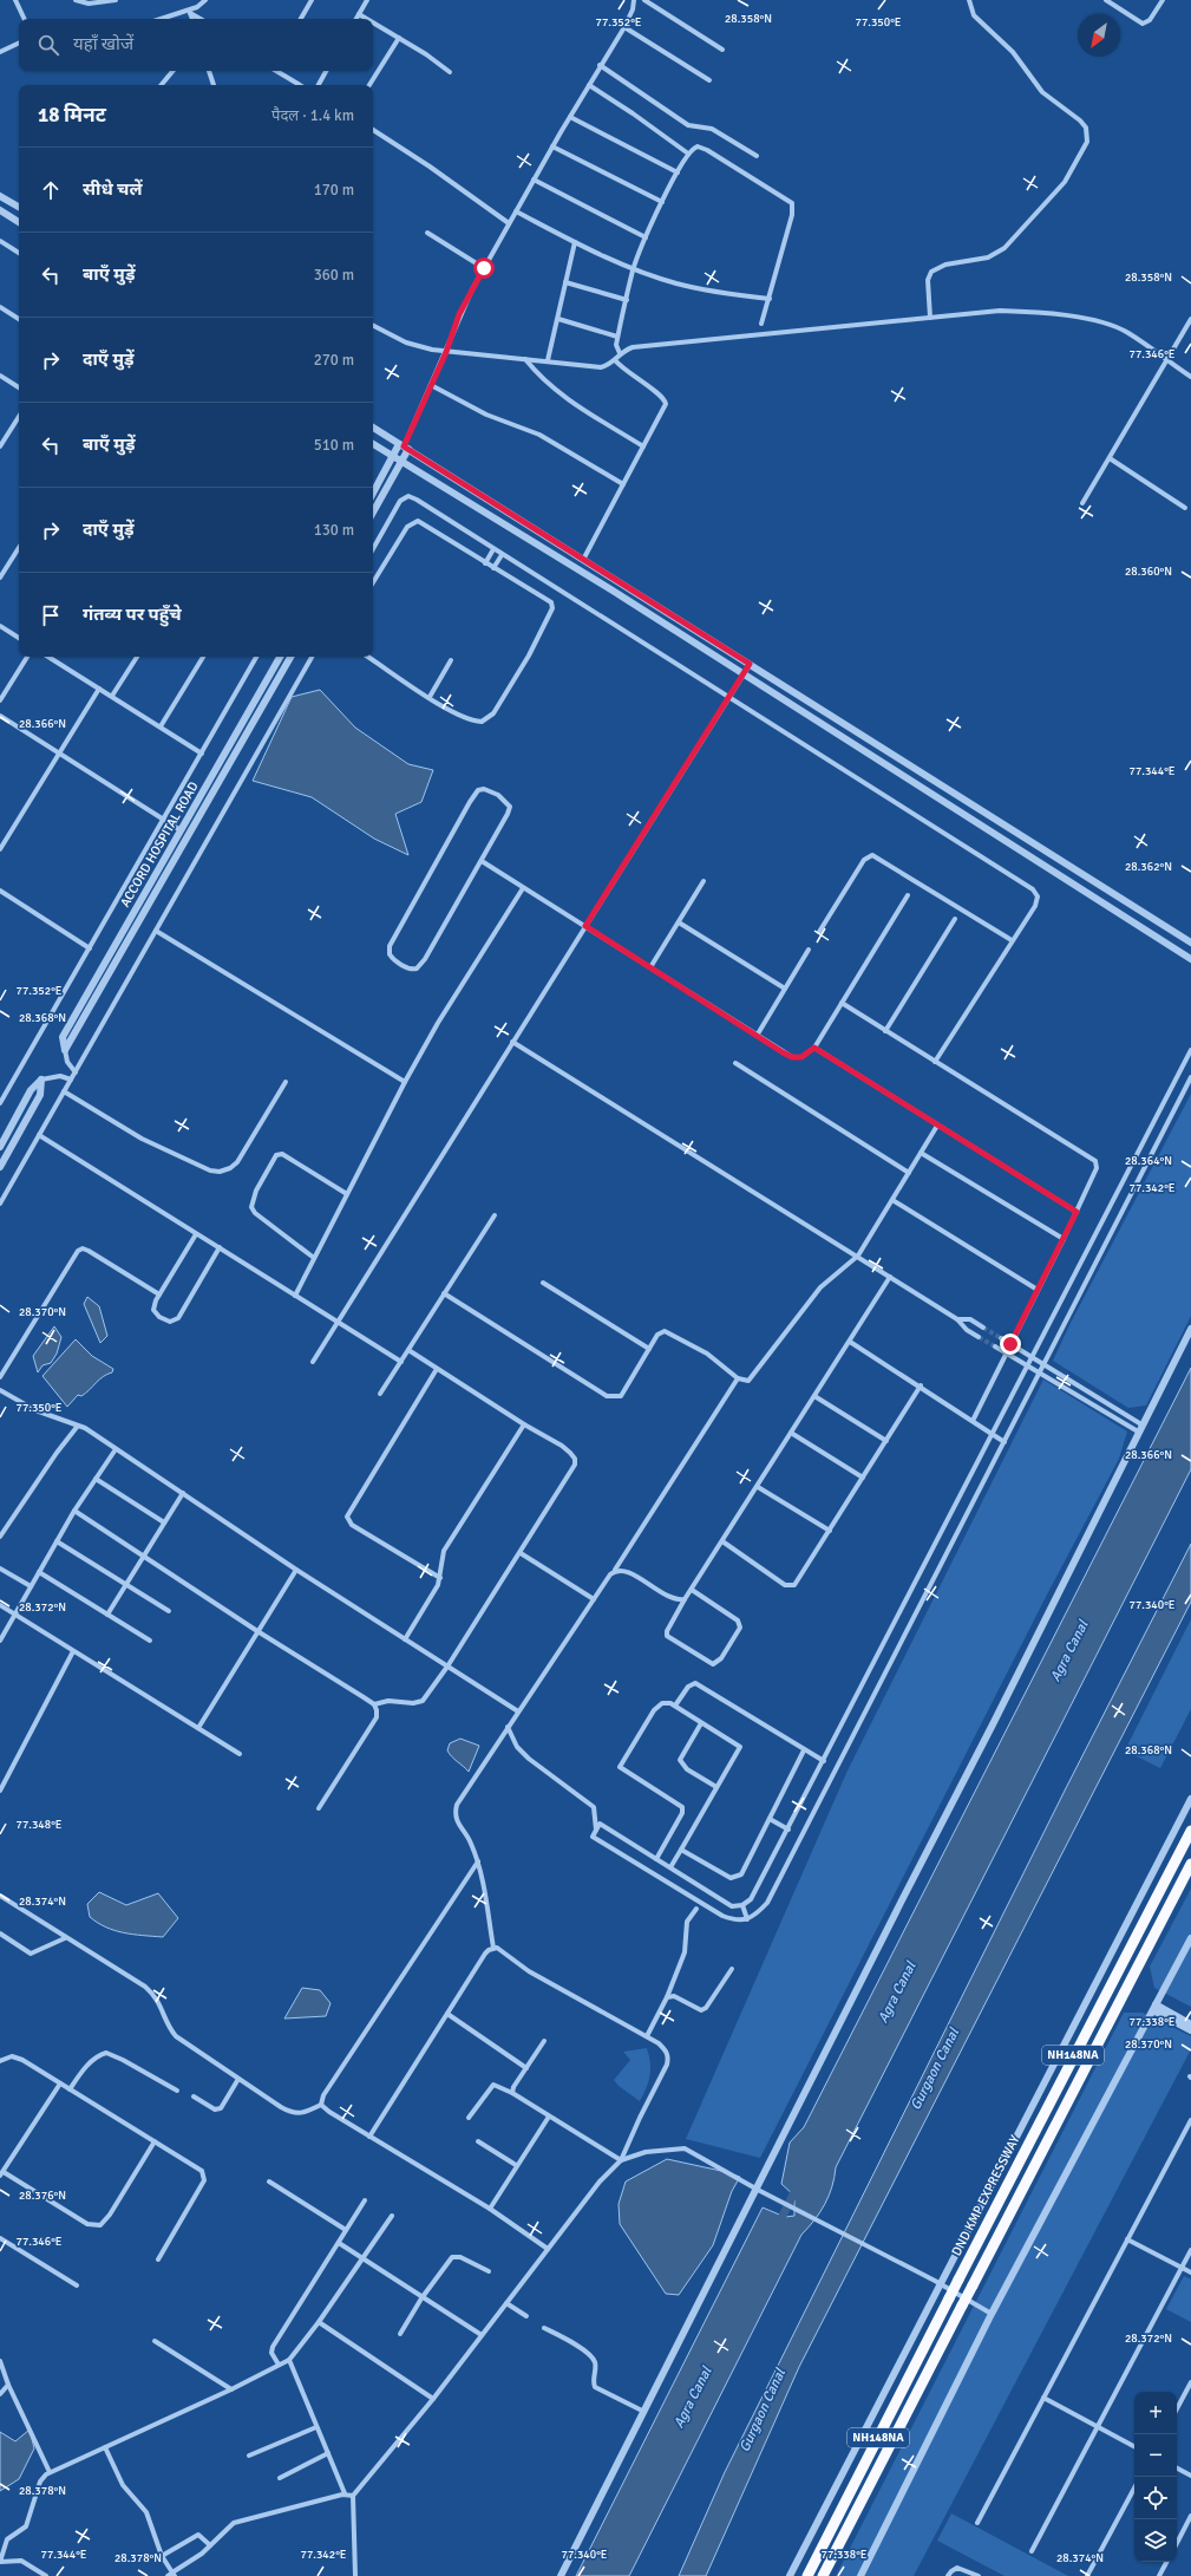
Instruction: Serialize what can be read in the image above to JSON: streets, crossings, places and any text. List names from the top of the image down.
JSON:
{
  "streets": {
    "highway": ["NH148NA", "DND KMP EXPRESSWAY"],
    "street": ["ACCORD HOSPITAL ROAD"]
  },
  "water": ["Agra Canal", "Gurgaon Canal"],
  "north": "bottom left",
  "page": {
    "search": "यहाँ खोजें",
    "heading": ["18 मिनट", "पैदल · 1.4 km"],
    "list": [
      ["सीधे चलें", "170 m"],
      ["बाएँ मुड़ें", "360 m"],
      ["दाएँ मुड़ें", "270 m"],
      ["बाएँ मुड़ें", "510 m"],
      ["दाएँ मुड़ें", "130 m"],
      "गंतव्य पर पहुँचे"
    ],
    "map_buttons": ["+", "−"]
  },
  "coordinates": [
    "28.358°N",
    "77.352°E",
    "77.350°E",
    "77.346°E",
    "28.360°N",
    "28.366°N",
    "77.344°E",
    "28.362°N",
    "28.368°N",
    "28.364°N",
    "77.342°E",
    "28.370°N",
    "77.340°E",
    "28.372°N",
    "77.348°E",
    "28.374°N",
    "77.338°E",
    "28.376°N",
    "28.378°N"
  ]
}
